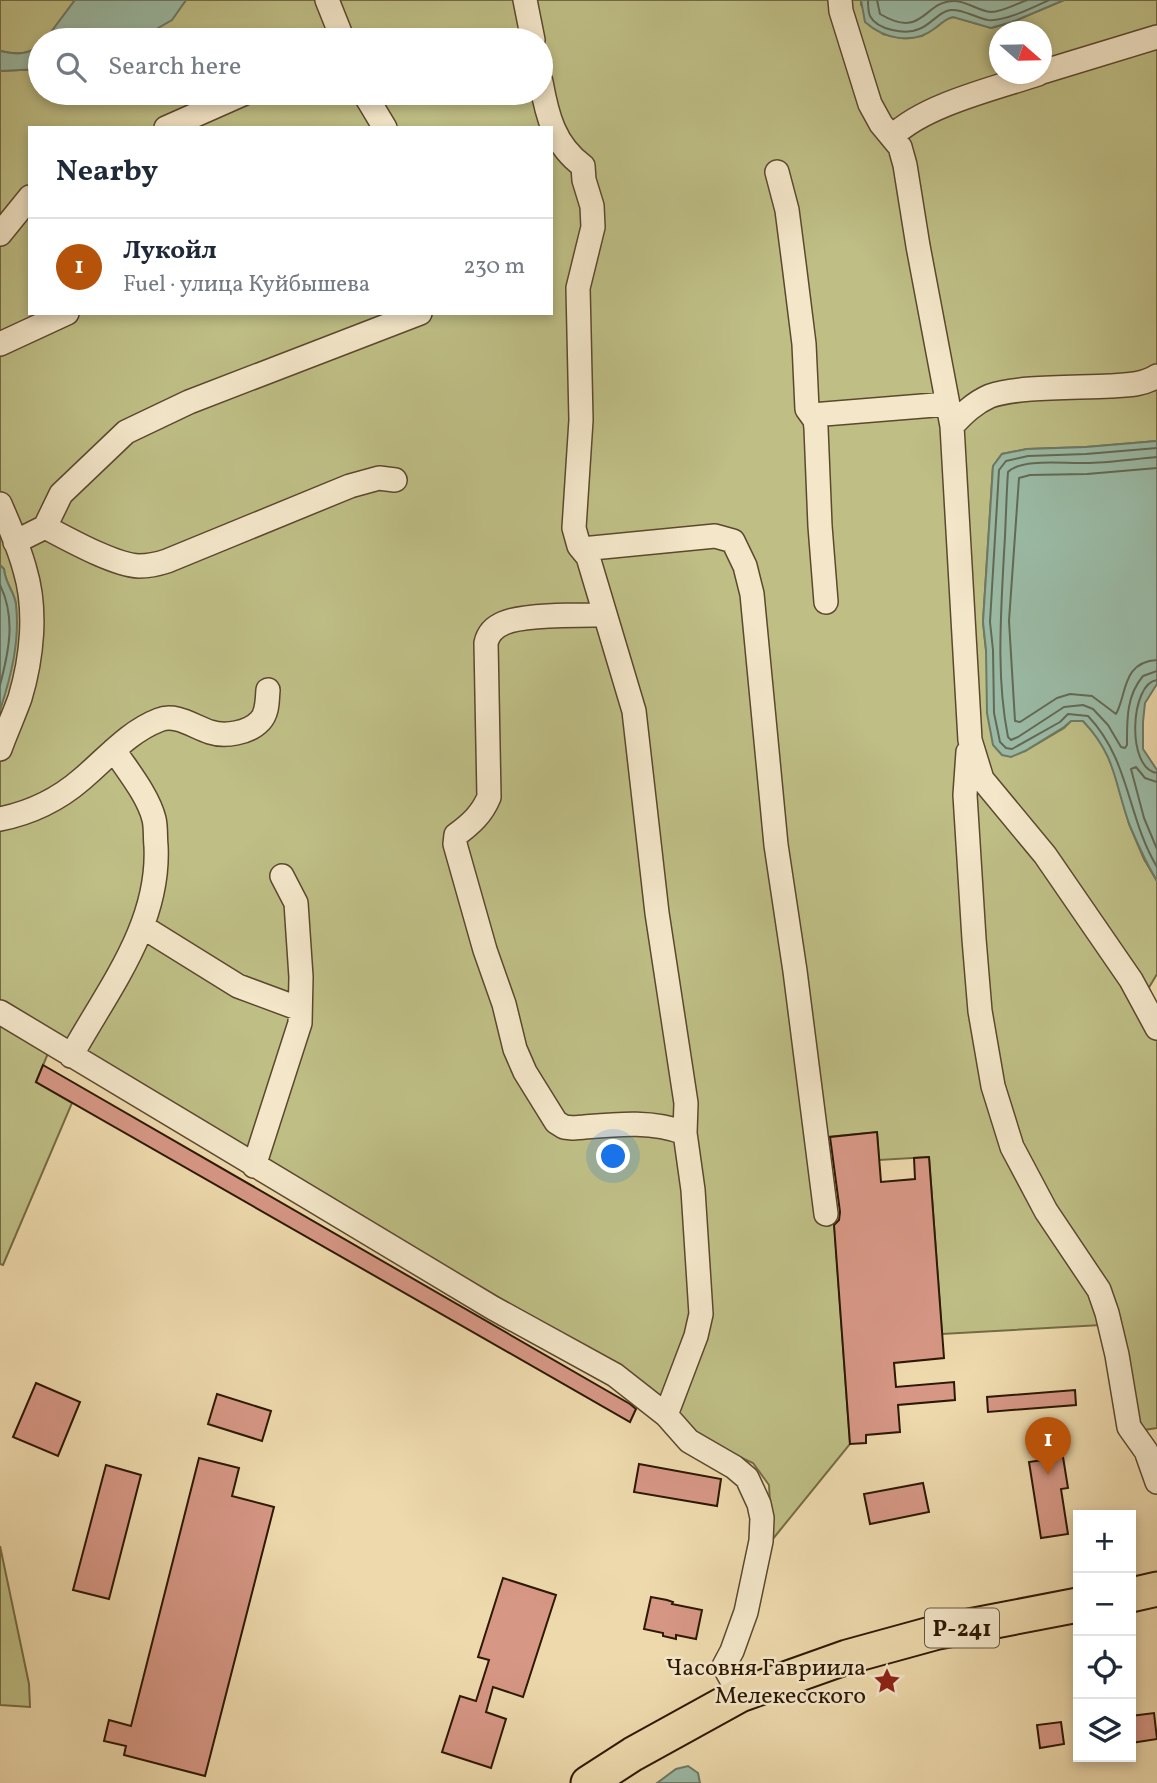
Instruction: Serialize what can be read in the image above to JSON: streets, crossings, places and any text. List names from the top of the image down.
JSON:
{
  "streets": {
    "highway": ["Р-241"]
  },
  "places": {
    "place": ["Часовня Гавриила Мелекесского"]
  },
  "north": "right",
  "page": {
    "search": "Search here",
    "heading": "Nearby",
    "list": [
      {
        "mark": "1",
        "name": "Лукойл",
        "note": "Fuel · улица Куйбышева",
        "value": "230 m"
      }
    ],
    "pins": "1",
    "map_buttons": ["+", "−"]
  }
}
